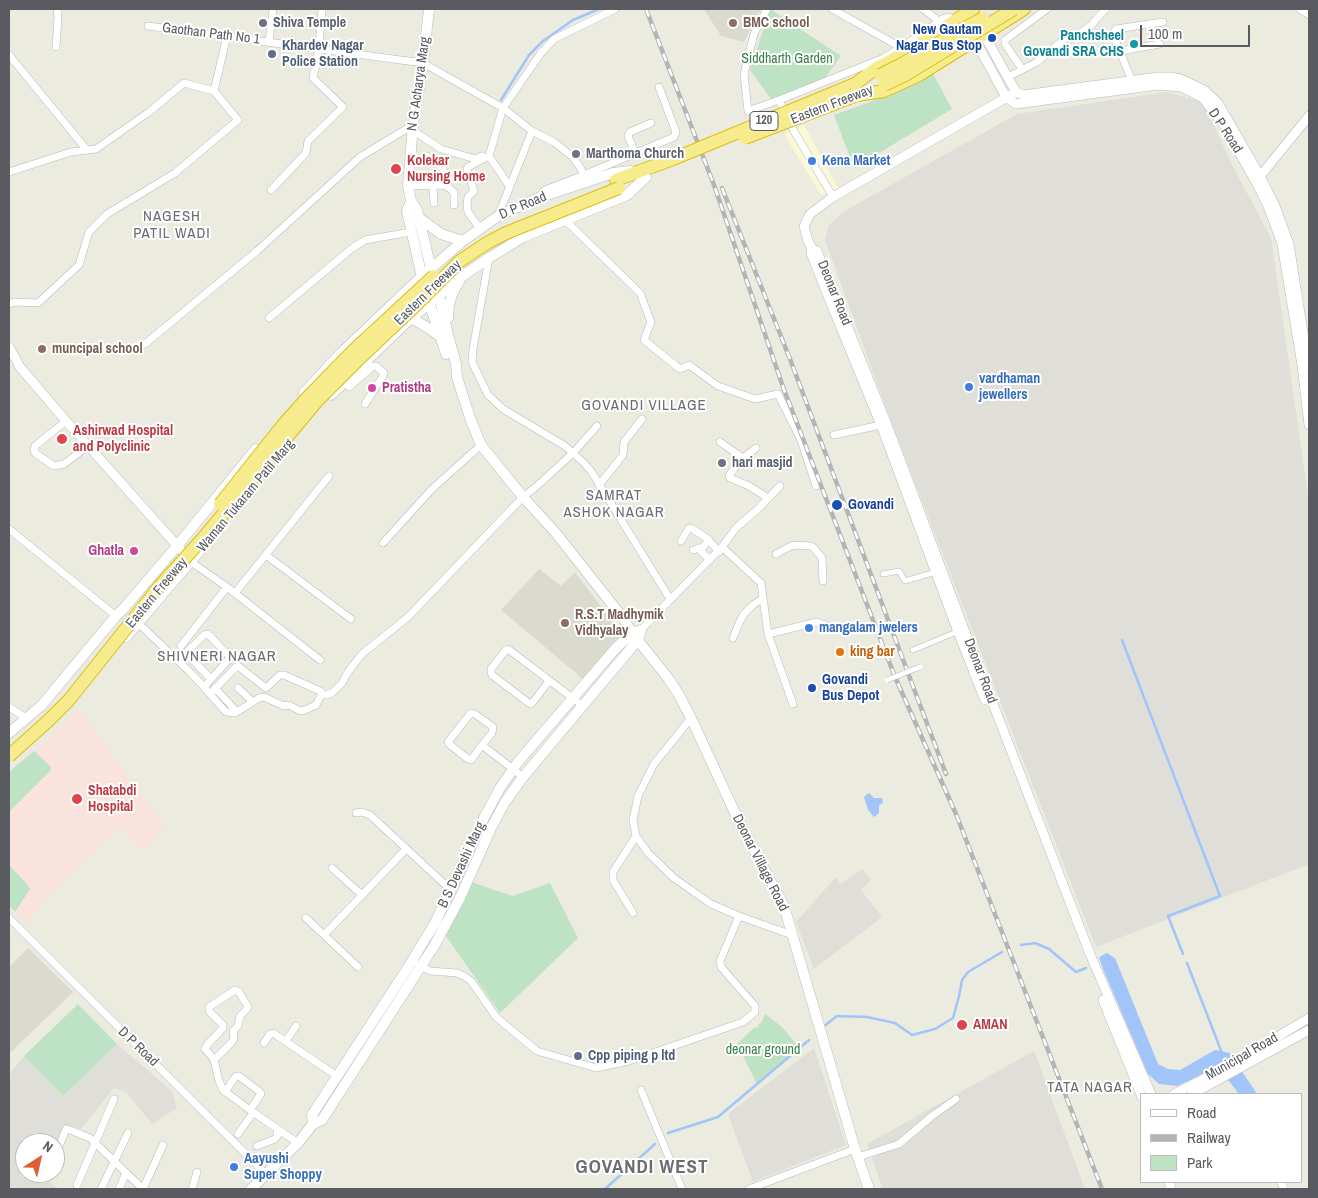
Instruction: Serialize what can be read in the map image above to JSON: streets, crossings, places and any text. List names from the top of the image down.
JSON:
{
  "streets": {
    "highway": ["Eastern Freeway", "120"],
    "main road": [
      "N G Acharya Marg",
      "D P Road",
      "Waman Tukaram Patil Marg",
      "Deonar Village Road",
      "B S Devashi Marg"
    ],
    "street": ["Gaothan Path No 1", "Deonar Road", "Municipal Road"]
  },
  "crossings": [
    ["Gaothan Path No 1", "N G Acharya Marg"],
    ["N G Acharya Marg", "D P Road"],
    ["N G Acharya Marg", "Waman Tukaram Patil Marg"],
    ["N G Acharya Marg", "Deonar Village Road"],
    ["Eastern Freeway", "D P Road"],
    ["Eastern Freeway", "Waman Tukaram Patil Marg"],
    ["D P Road", "Deonar Road"],
    ["D P Road", "Waman Tukaram Patil Marg"],
    ["D P Road", "B S Devashi Marg"],
    ["Deonar Village Road", "B S Devashi Marg"]
  ],
  "districts": [
    "NAGESH PATIL WADI",
    "GOVANDI VILLAGE",
    "SAMRAT ASHOK NAGAR",
    "SHIVNERI NAGAR",
    "TATA NAGAR",
    "GOVANDI WEST"
  ],
  "parks": ["Siddharth Garden", "deonar ground"],
  "places": [
    "Shiva Temple",
    "BMC school",
    "New Gautam Nagar Bus Stop",
    "Panchsheel Govandi SRA CHS",
    "Khardev Nagar Police Station",
    "Marthoma Church",
    "Kena Market",
    "Kolekar Nursing Home",
    "muncipal school",
    "vardhaman jewellers",
    "Pratistha",
    "Ashirwad Hospital and Polyclinic",
    "hari masjid",
    "Govandi",
    "Ghatla",
    "R.S.T Madhymik Vidhyalay",
    "mangalam jwelers",
    "king bar",
    "Govandi Bus Depot",
    "Shatabdi Hospital",
    "AMAN",
    "Cpp piping p ltd",
    "Aayushi Super Shoppy"
  ],
  "legend": ["Road", "Railway", "Park"],
  "scale_bar": "100 m",
  "north": "top right"
}
